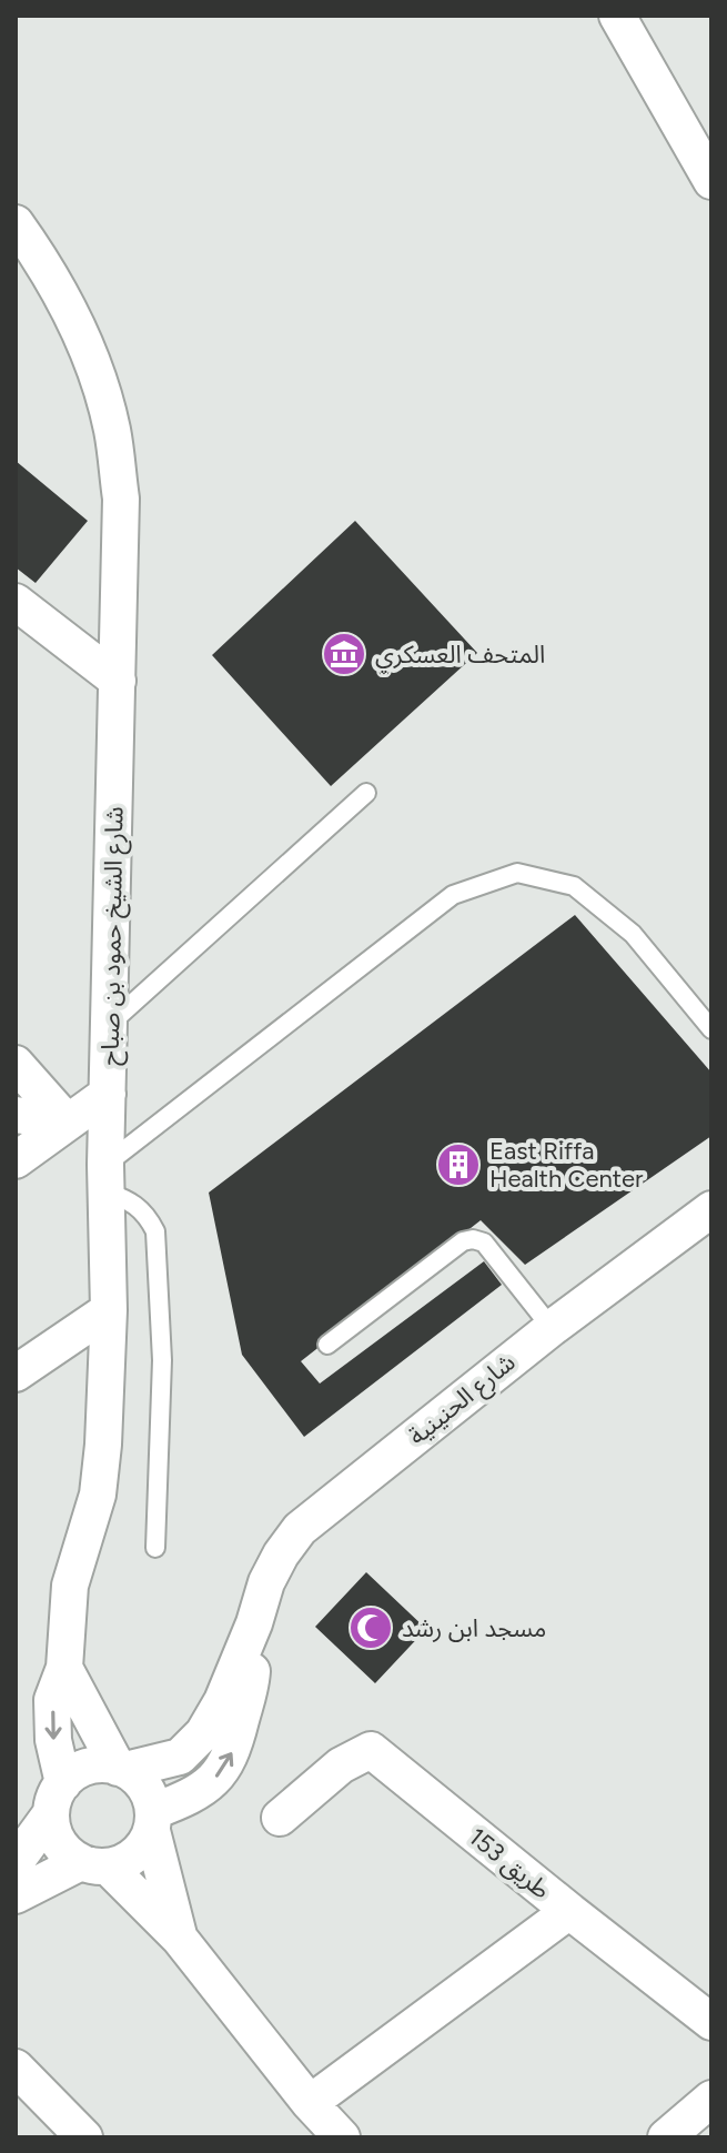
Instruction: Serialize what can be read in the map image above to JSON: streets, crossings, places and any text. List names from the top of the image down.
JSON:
{
  "streets": {
    "street": ["شارع الشيخ حمود بن صباح", "شارع الحنينية", "طريق 153"]
  },
  "crossings": [
    ["شارع الشيخ حمود بن صباح", "شارع الحنينية"]
  ],
  "places": {
    "museum": ["المتحف العسكري"],
    "building": ["East Riffa Health Center"],
    "mosque": ["مسجد ابن رشد"]
  }
}
